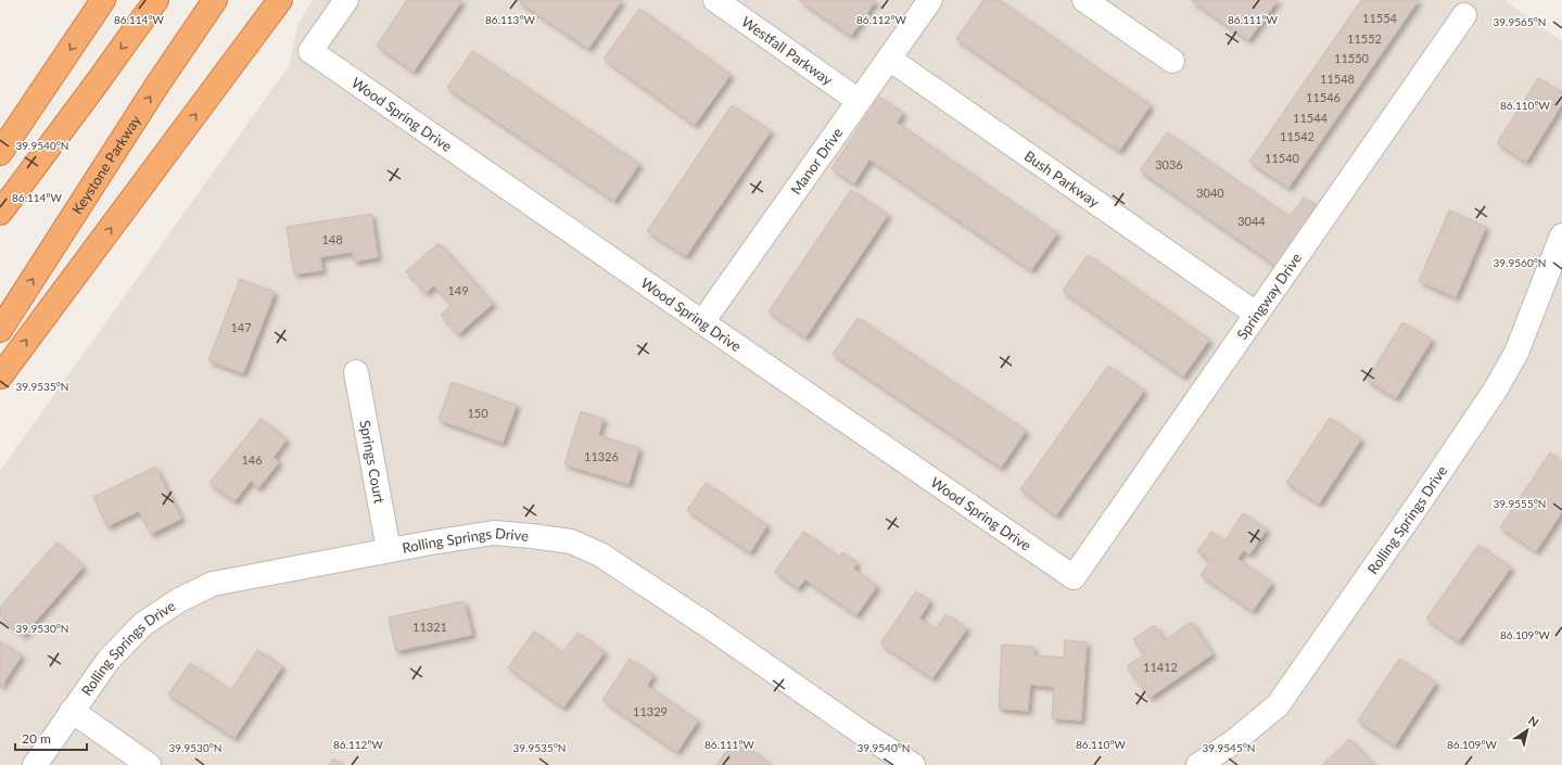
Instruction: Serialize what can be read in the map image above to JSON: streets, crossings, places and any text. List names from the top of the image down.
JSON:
{
  "streets": {
    "highway": ["Keystone Parkway"],
    "street": [
      "Westfall Parkway",
      "Wood Spring Drive",
      "Manor Drive",
      "Bush Parkway",
      "Springway Drive",
      "Springs Court",
      "Rolling Springs Drive"
    ]
  },
  "crossings": [
    ["Westfall Parkway", "Manor Drive"],
    ["Wood Spring Drive", "Manor Drive"],
    ["Wood Spring Drive", "Springway Drive"],
    ["Manor Drive", "Bush Parkway"],
    ["Bush Parkway", "Springway Drive"],
    ["Springs Court", "Rolling Springs Drive"]
  ],
  "house_numbers": [
    "11554",
    "11552",
    "11550",
    "11548",
    "11546",
    "11544",
    "11542",
    "11540",
    "3036",
    "3040",
    "3044",
    "148",
    "149",
    "147",
    "150",
    "11326",
    "146",
    "11321",
    "11412",
    "11329"
  ],
  "scale_bar": "20 m",
  "north": "top right",
  "coordinates": [
    "86.114°W",
    "86.113°W",
    "86.112°W",
    "86.111°W",
    "39.9565°N",
    "86.110°W",
    "39.9540°N",
    "39.9560°N",
    "39.9535°N",
    "39.9555°N",
    "39.9530°N",
    "86.109°W",
    "39.9545°N"
  ]
}
